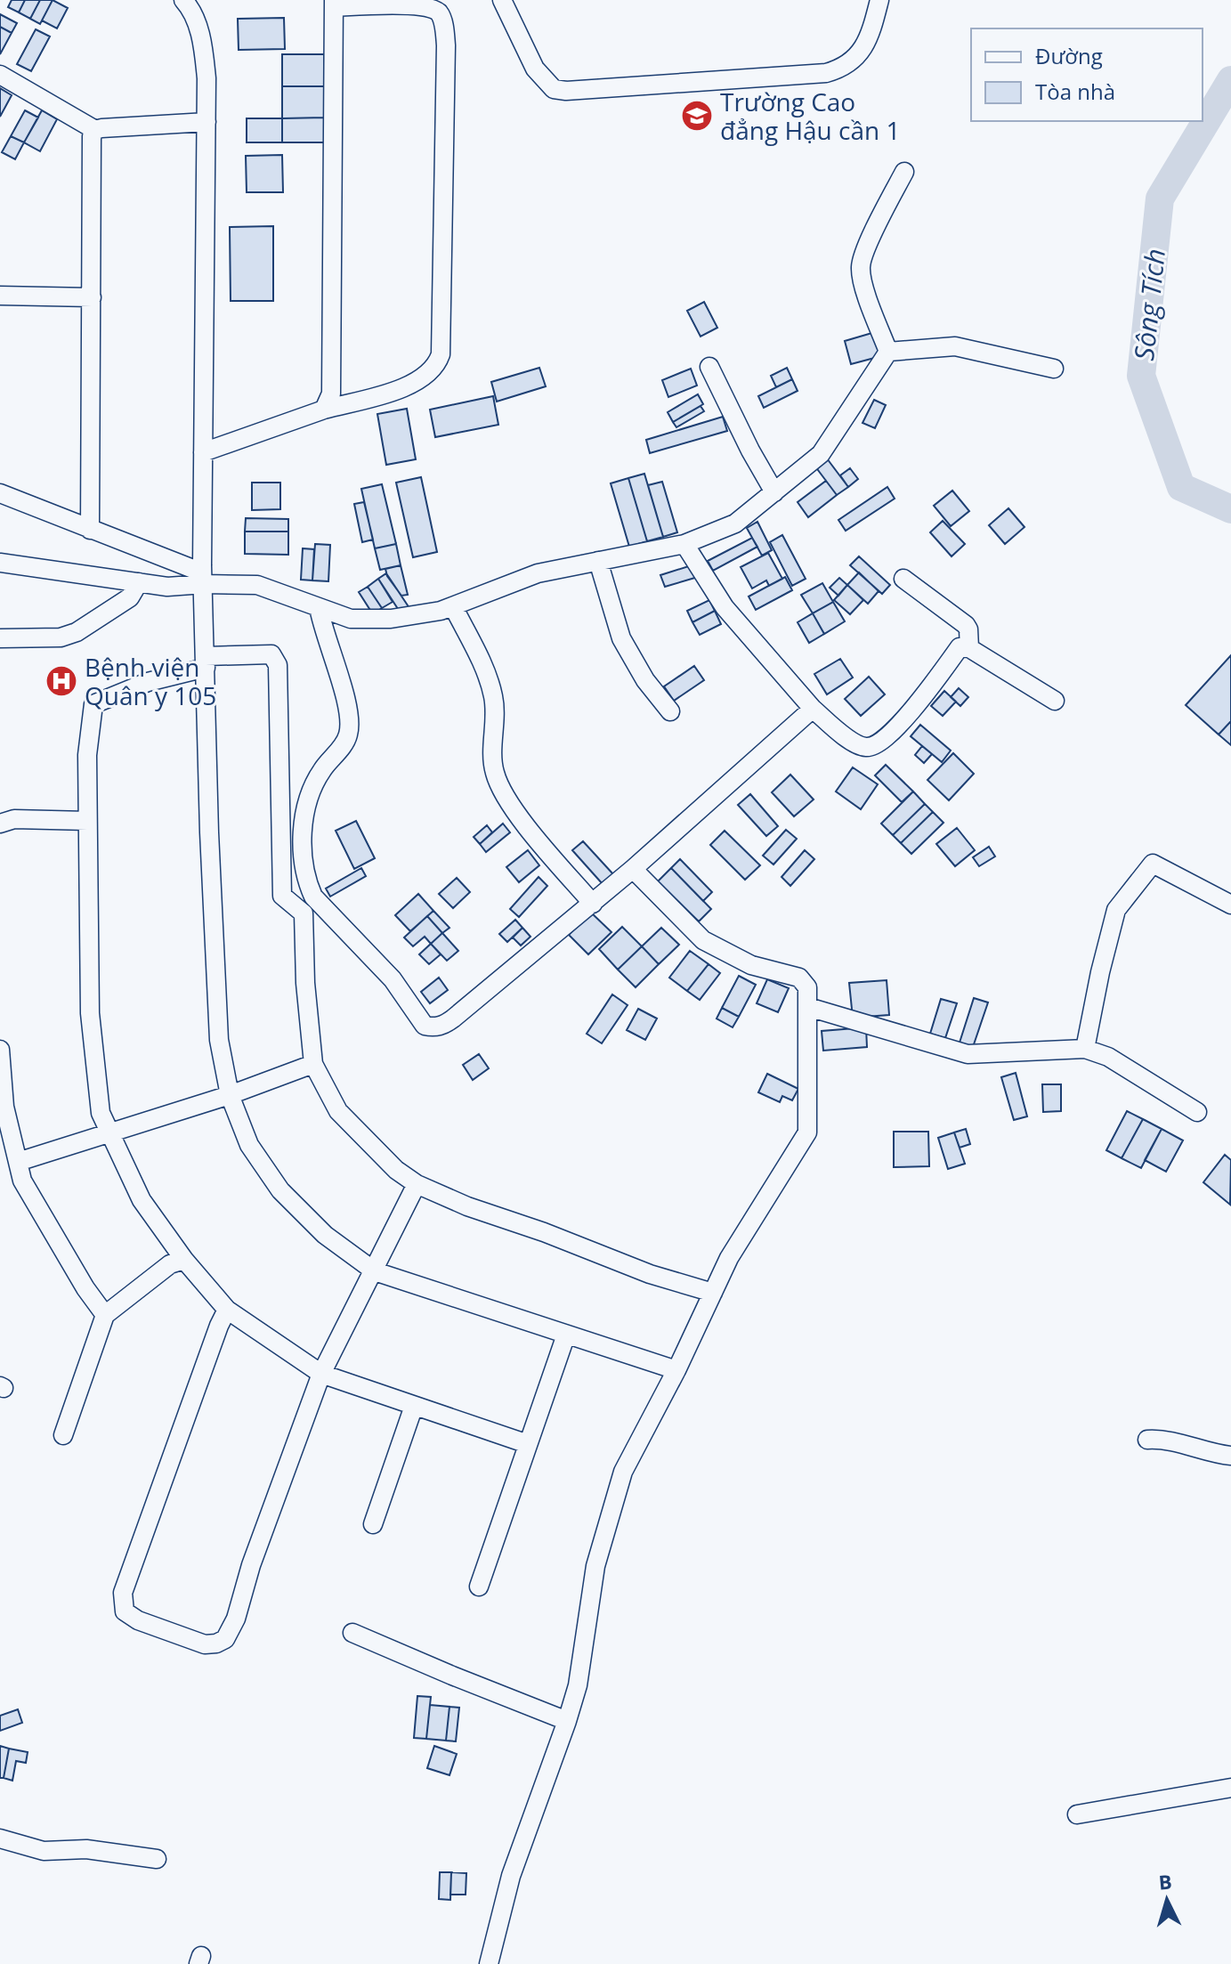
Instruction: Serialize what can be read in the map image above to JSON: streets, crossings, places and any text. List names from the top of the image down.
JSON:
{
  "water": ["Sông Tích"],
  "places": {
    "school or university": ["Trường Cao đẳng Hậu cần 1"],
    "hospital": ["Bệnh viện Quân y 105"]
  },
  "legend": ["Đường", "Tòa nhà"],
  "north": "top"
}
